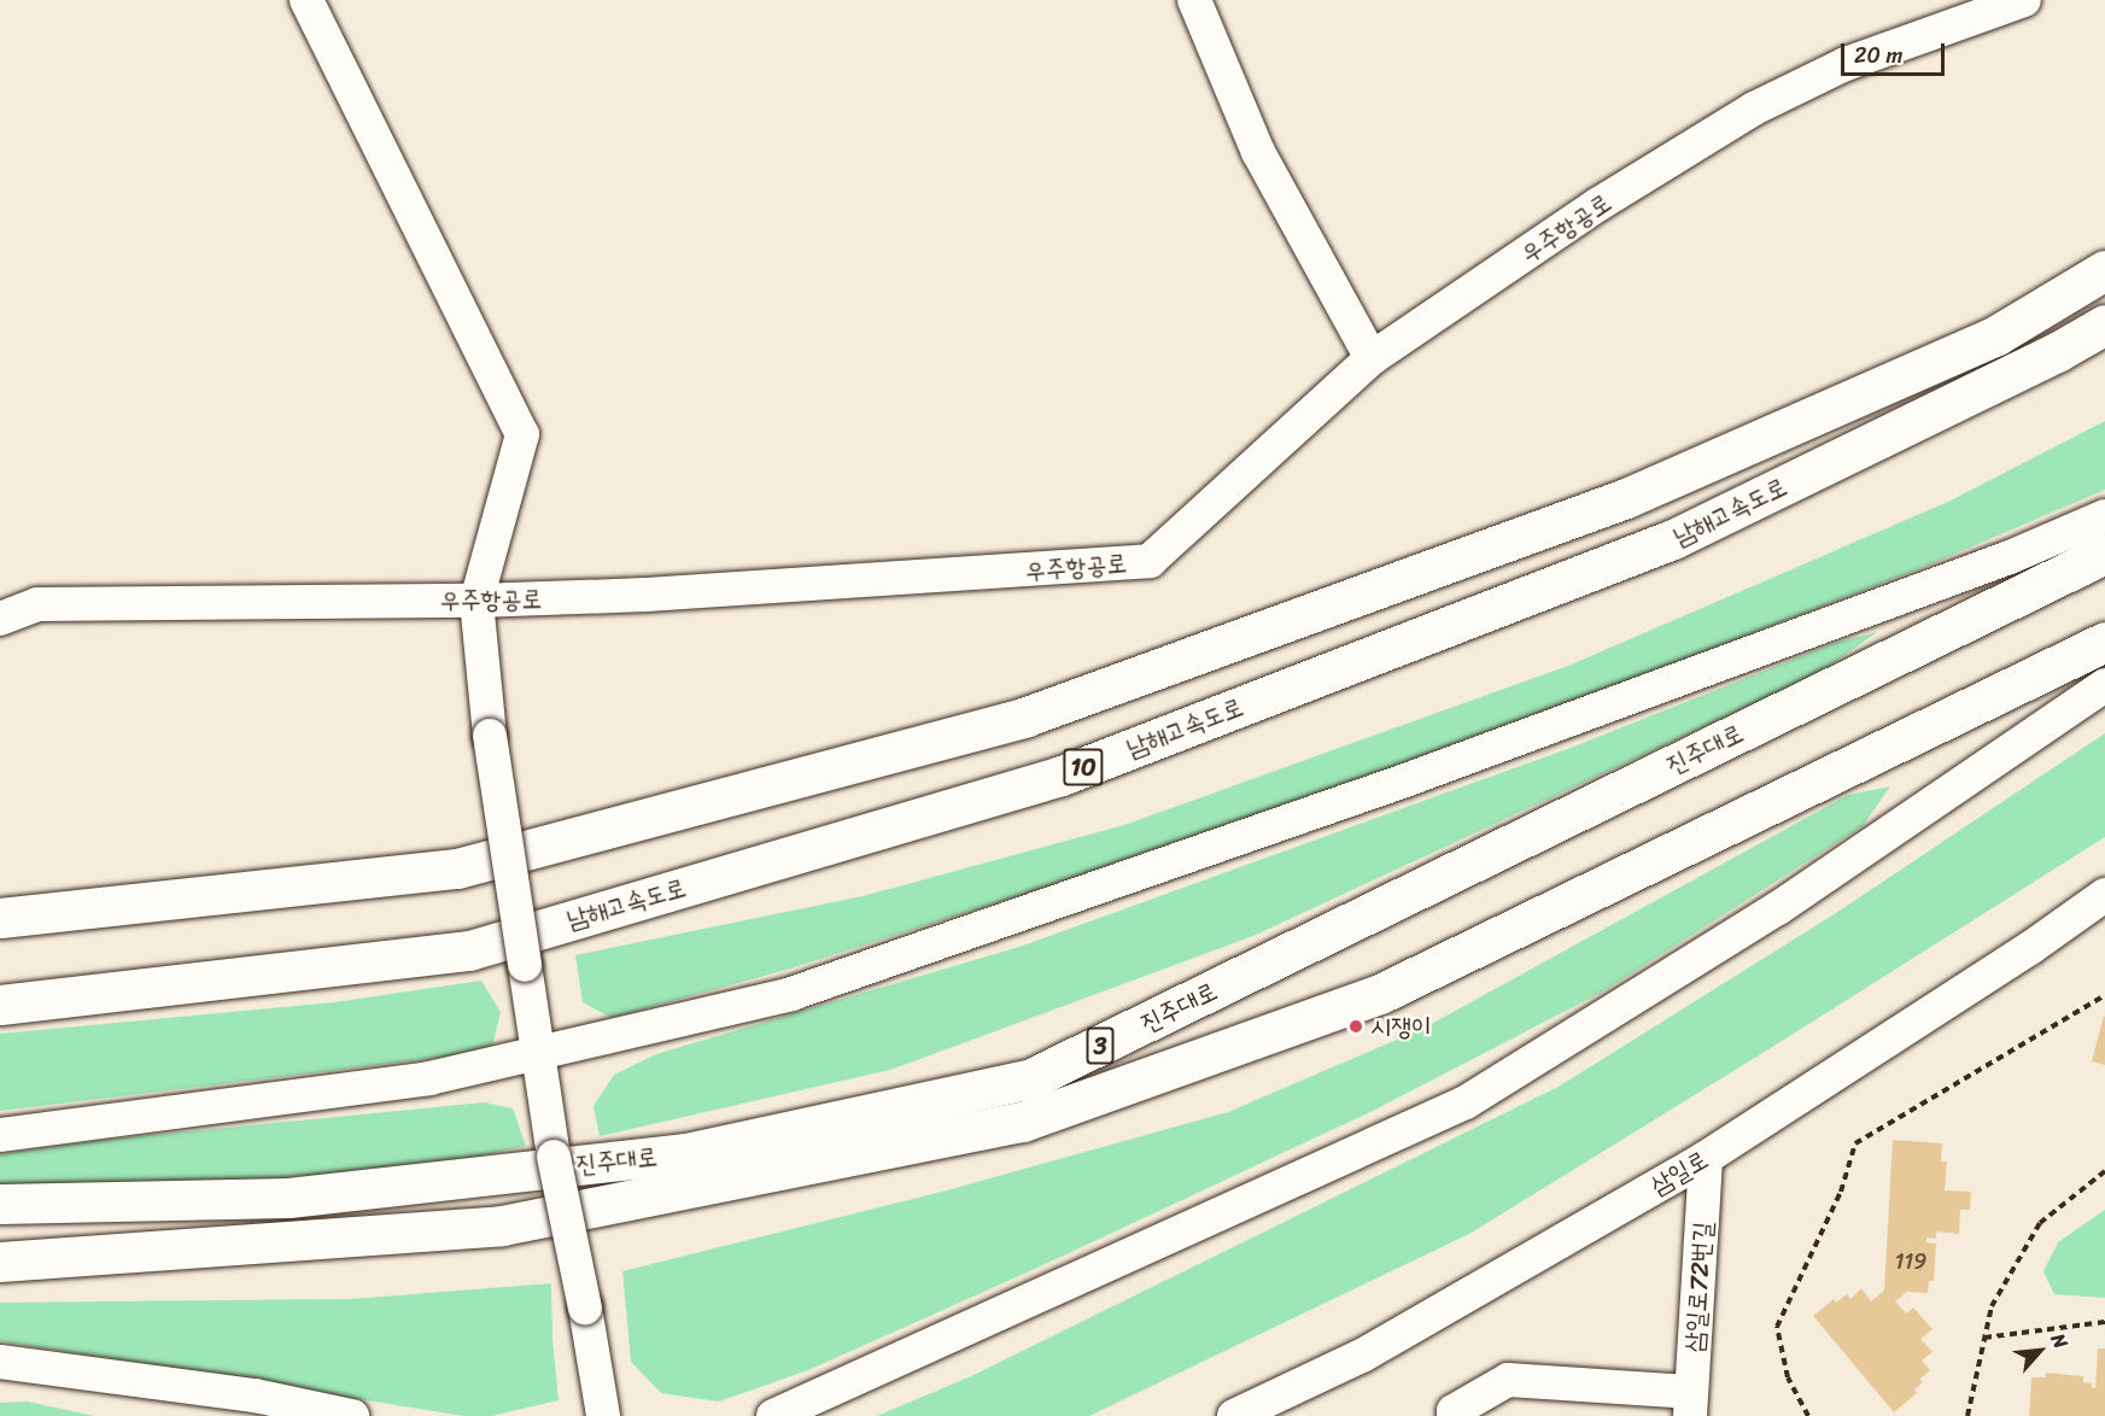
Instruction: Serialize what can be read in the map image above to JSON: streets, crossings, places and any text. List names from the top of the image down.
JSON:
{
  "streets": {
    "main road": [
      "남해고속도로",
      "진주대로",
      "10",
      "3"
    ],
    "street": ["우주항공로", "삼일로", "삼일로72번길"]
  },
  "crossings": [
    ["삼일로", "삼일로72번길"]
  ],
  "places": ["시쟁이"],
  "house_numbers": ["119"],
  "scale_bar": "20 m",
  "north": "top right"
}
